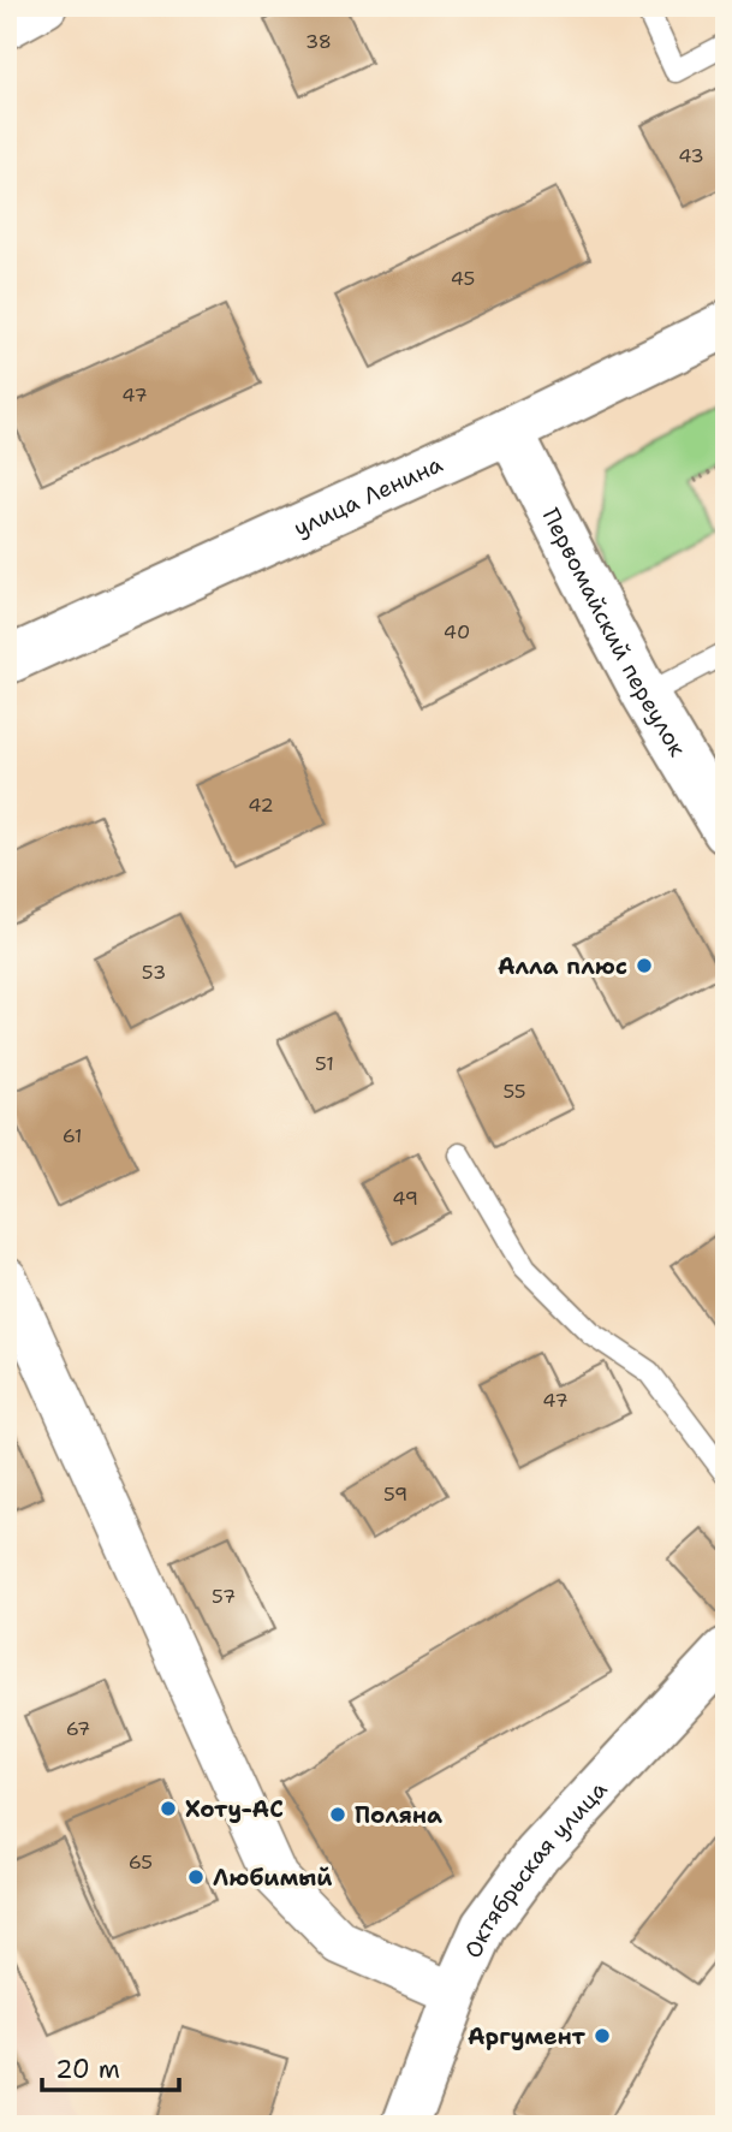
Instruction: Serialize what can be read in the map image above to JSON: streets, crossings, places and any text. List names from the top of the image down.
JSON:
{
  "streets": {
    "main road": ["улица Ленина", "Первомайский переулок", "Октябрьская улица"]
  },
  "crossings": [
    ["улица Ленина", "Первомайский переулок"]
  ],
  "places": [
    "Алла плюс",
    "Хоту-АС",
    "Поляна",
    "Любимый",
    "Аргумент"
  ],
  "house_numbers": [
    "38",
    "43",
    "45",
    "47",
    "40",
    "42",
    "53",
    "51",
    "55",
    "61",
    "49",
    "47",
    "59",
    "57",
    "67",
    "65"
  ],
  "scale_bar": "20 m"
}
